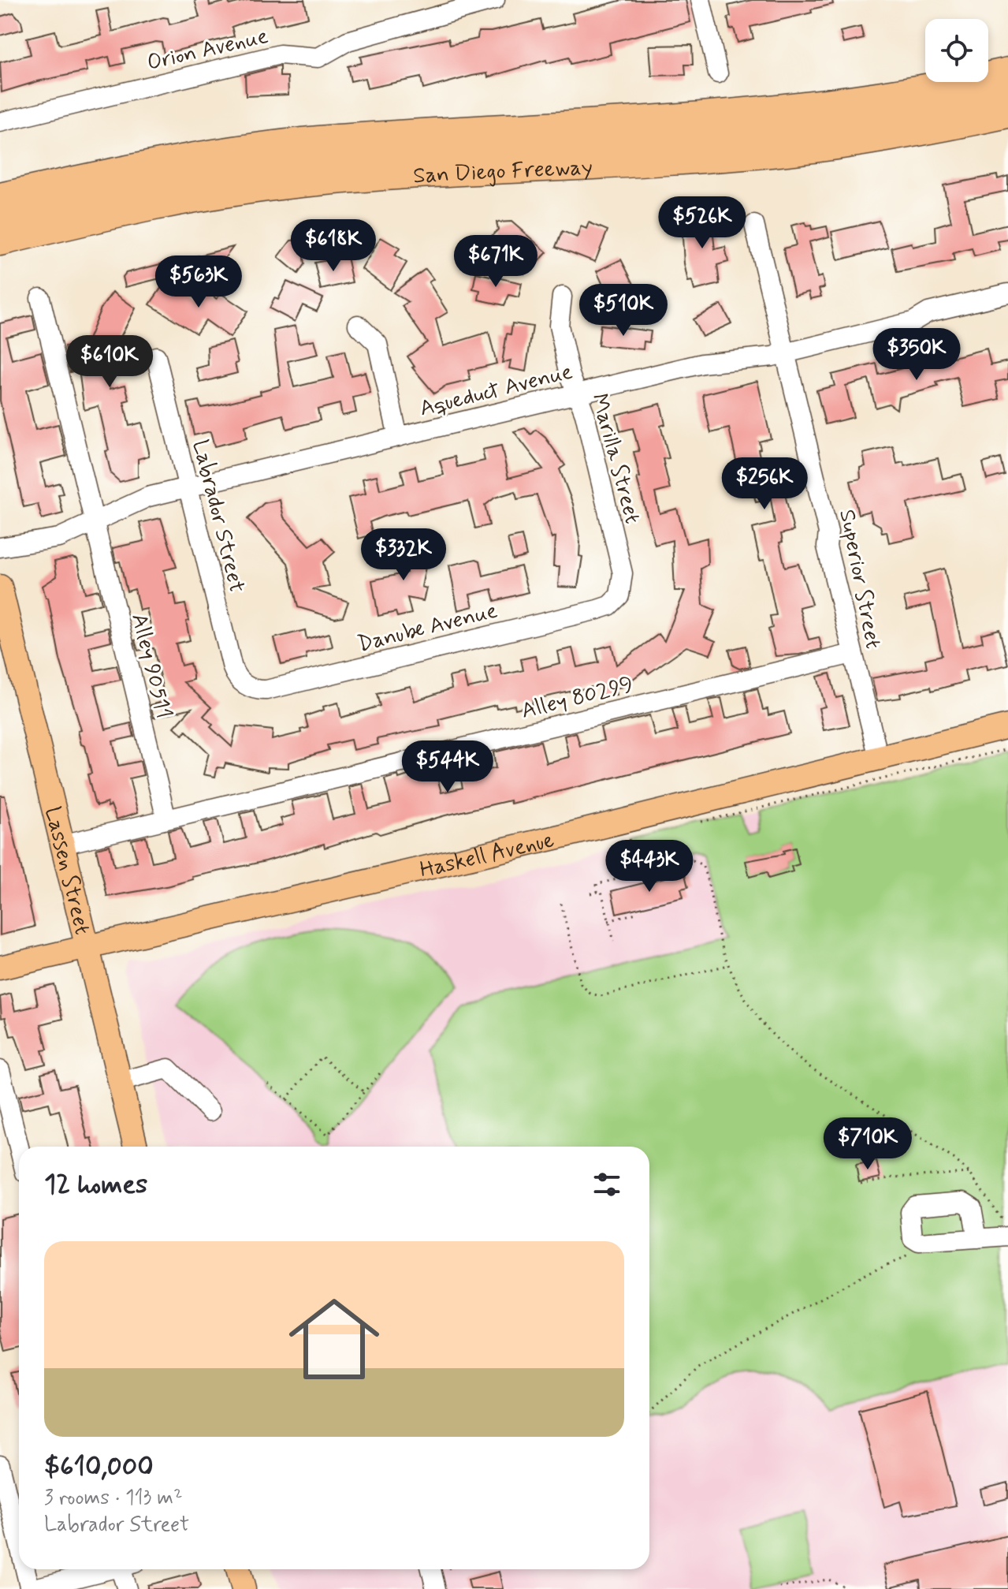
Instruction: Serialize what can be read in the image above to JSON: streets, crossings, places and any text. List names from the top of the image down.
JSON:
{
  "streets": {
    "highway": ["San Diego Freeway"],
    "main road": ["Haskell Avenue", "Lassen Street"],
    "street": [
      "Orion Avenue",
      "Aqueduct Avenue",
      "Marilla Street",
      "Labrador Street",
      "Superior Street",
      "Danube Avenue",
      "Alley 90511",
      "Alley 80299"
    ]
  },
  "crossings": [
    ["Aqueduct Avenue", "Marilla Street"],
    ["Aqueduct Avenue", "Labrador Street"],
    ["Aqueduct Avenue", "Superior Street"],
    ["Aqueduct Avenue", "Alley 90511"],
    ["Marilla Street", "Danube Avenue"],
    ["Labrador Street", "Danube Avenue"],
    ["Superior Street", "Alley 80299"],
    ["Superior Street", "Haskell Avenue"],
    ["Alley 90511", "Alley 80299"],
    ["Alley 80299", "Lassen Street"],
    ["Haskell Avenue", "Lassen Street"]
  ],
  "page": {
    "price": [
      "$526K",
      "$618K",
      "$671K",
      "$563K",
      "$510K",
      "$350K",
      "$610K",
      "$256K",
      "$332K",
      "$544K",
      "$443K",
      "$710K"
    ],
    "heading": "12 homes",
    "list": [
      {
        "name": "$610,000",
        "note": "3 rooms · 113 m² · Labrador Street"
      }
    ]
  }
}
